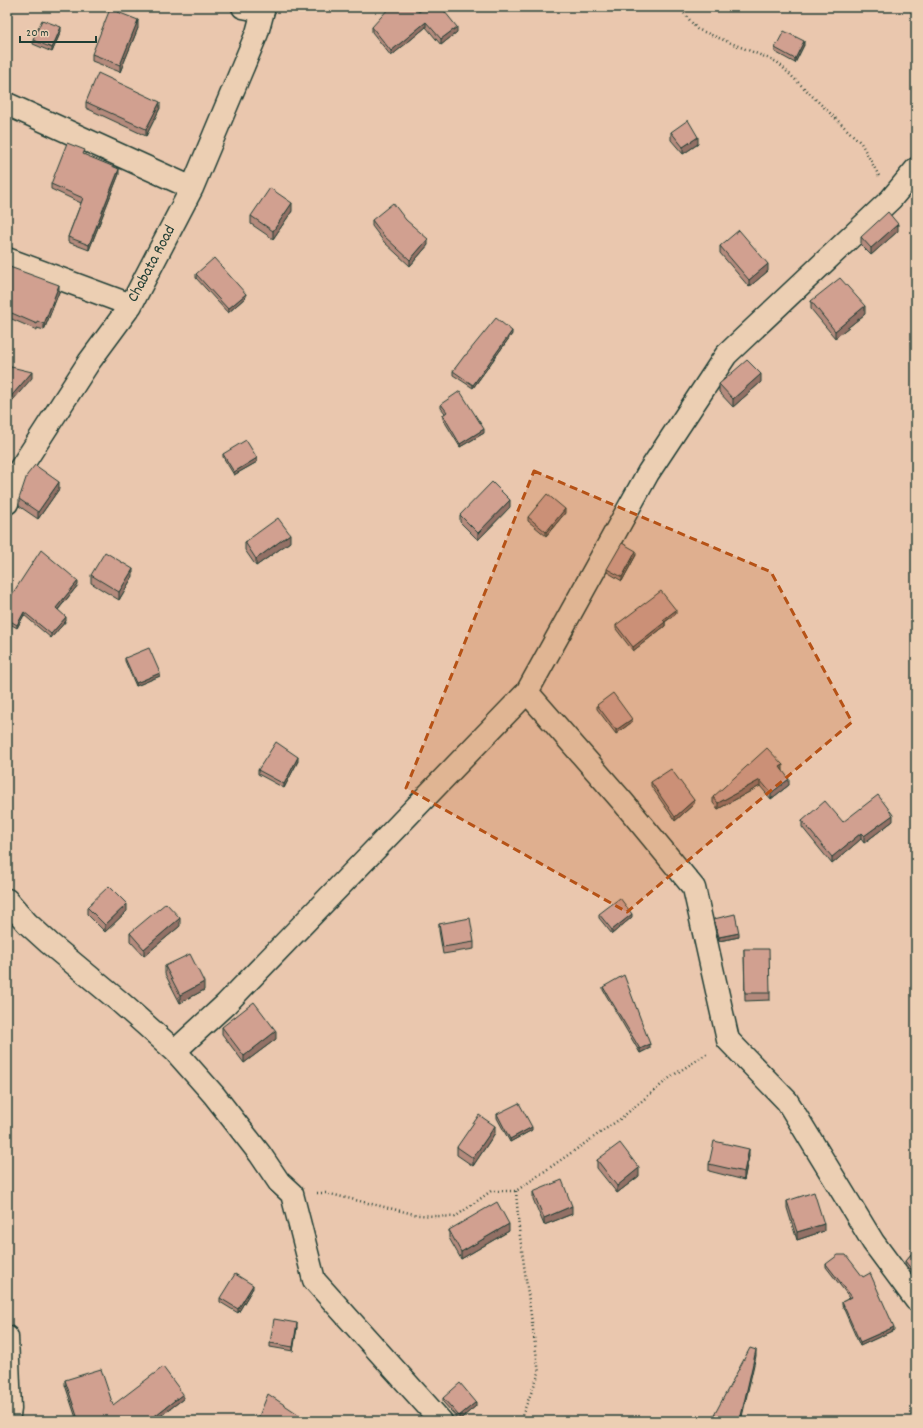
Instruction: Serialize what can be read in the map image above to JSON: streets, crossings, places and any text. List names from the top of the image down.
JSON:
{
  "streets": {
    "street": ["Chabata Road"]
  },
  "scale_bar": "20 m"
}
